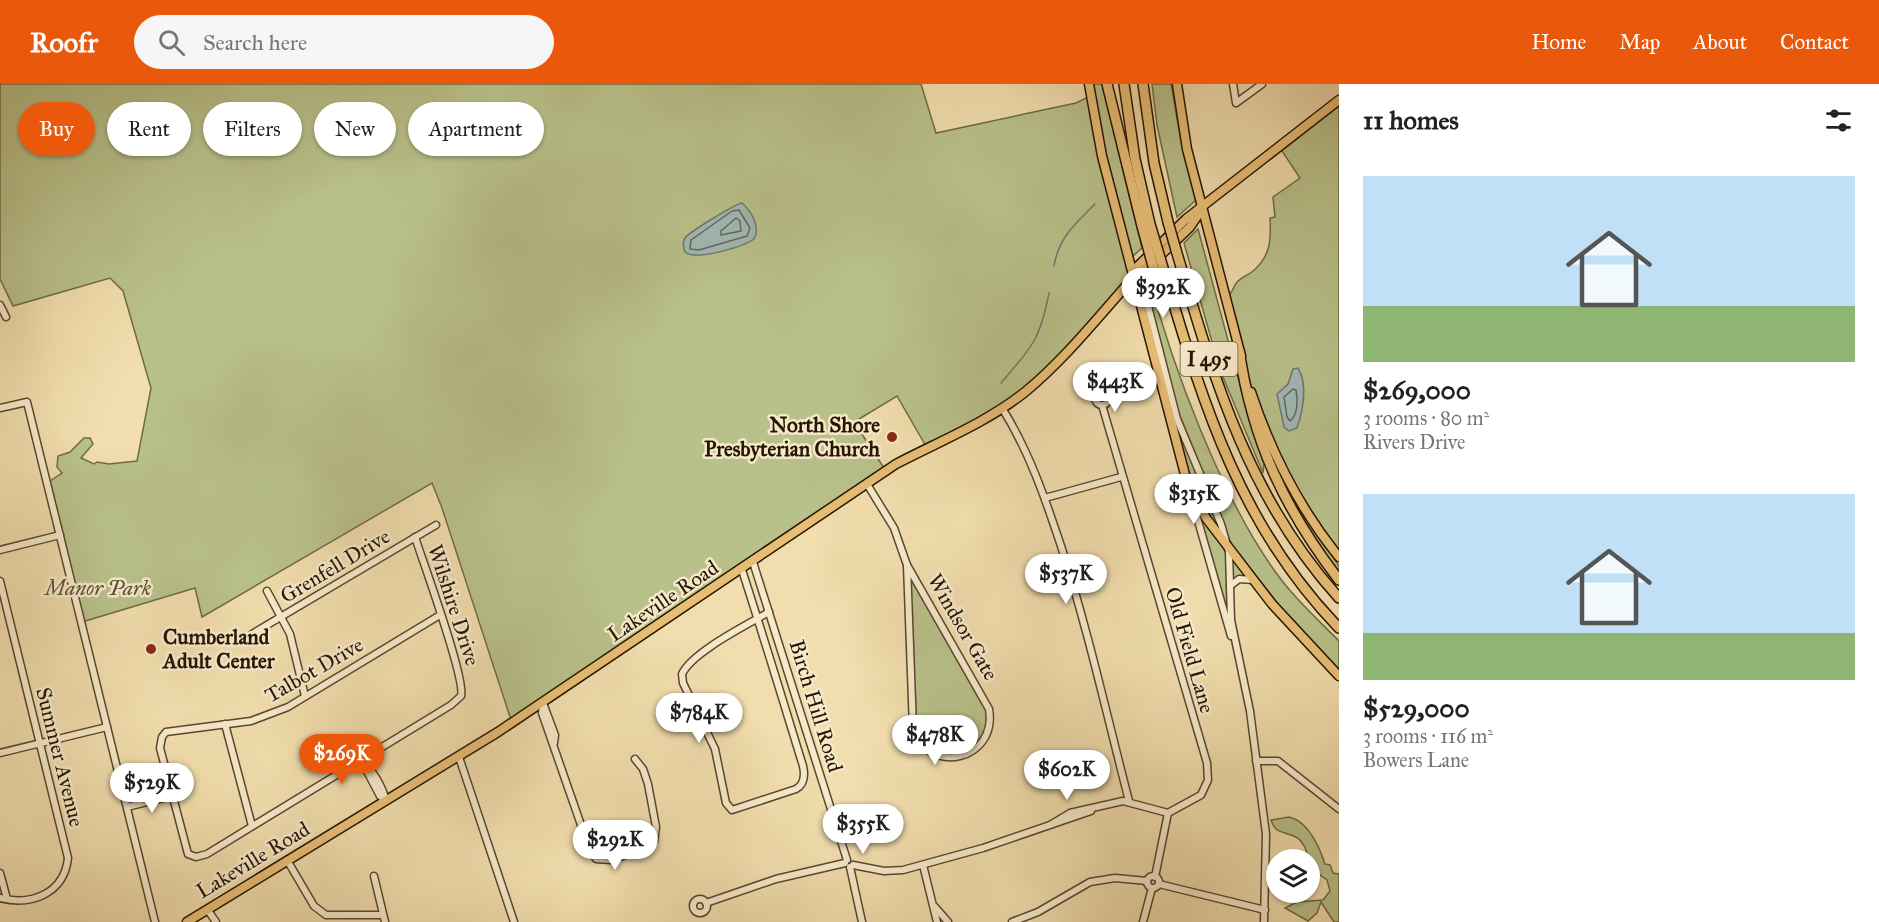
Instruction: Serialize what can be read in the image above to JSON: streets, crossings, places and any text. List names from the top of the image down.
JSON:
{
  "streets": {
    "highway": ["I 495"],
    "main road": ["Lakeville Road"],
    "street": [
      "Grenfell Drive",
      "Wilshire Drive",
      "Windsor Gate",
      "Old Field Lane",
      "Talbot Drive",
      "Birch Hill Road",
      "Summer Avenue"
    ]
  },
  "crossings": [
    ["Grenfell Drive", "Wilshire Drive"],
    ["Lakeville Road", "Windsor Gate"],
    ["Lakeville Road", "Birch Hill Road"],
    ["Wilshire Drive", "Talbot Drive"]
  ],
  "parks": ["Manor Park"],
  "places": ["North Shore Presbyterian Church", "Cumberland Adult Center"],
  "page": {
    "header": "Roofr",
    "search": "Search here",
    "nav": [
      "Home",
      "Map",
      "About",
      "Contact"
    ],
    "heading": "11 homes",
    "chip": [
      "Buy",
      "Rent",
      "Filters",
      "New",
      "Apartment"
    ],
    "list": [
      {
        "name": "$269,000",
        "note": "3 rooms · 80 m² · Rivers Drive"
      },
      {
        "name": "$529,000",
        "note": "3 rooms · 116 m² · Bowers Lane"
      }
    ],
    "price": [
      "$392K",
      "$443K",
      "$315K",
      "$537K",
      "$784K",
      "$478K",
      "$269K",
      "$602K",
      "$529K",
      "$355K",
      "$292K"
    ]
  }
}
